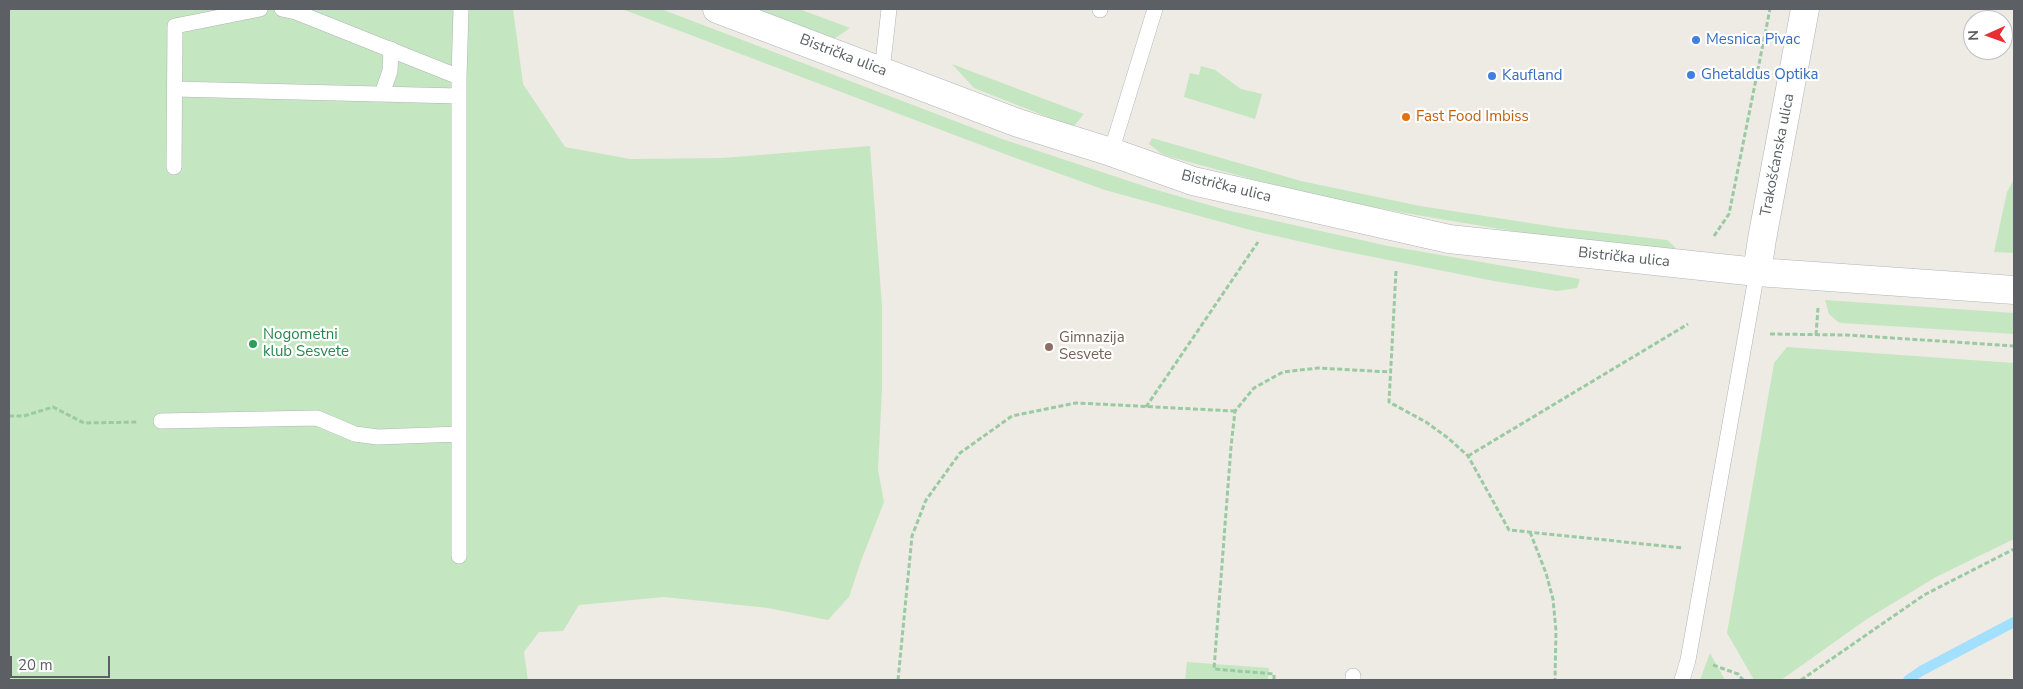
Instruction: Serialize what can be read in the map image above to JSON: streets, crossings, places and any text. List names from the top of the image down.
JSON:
{
  "streets": {
    "main road": ["Bistrička ulica", "Trakošćanska ulica"]
  },
  "crossings": [
    ["Bistrička ulica", "Trakošćanska ulica"]
  ],
  "places": [
    "Mesnica Pivac",
    "Ghetaldus Optika",
    "Kaufland",
    "Fast Food Imbiss",
    "Nogometni klub Sesvete",
    "Gimnazija Sesvete"
  ],
  "scale_bar": "20 m",
  "north": "left"
}
